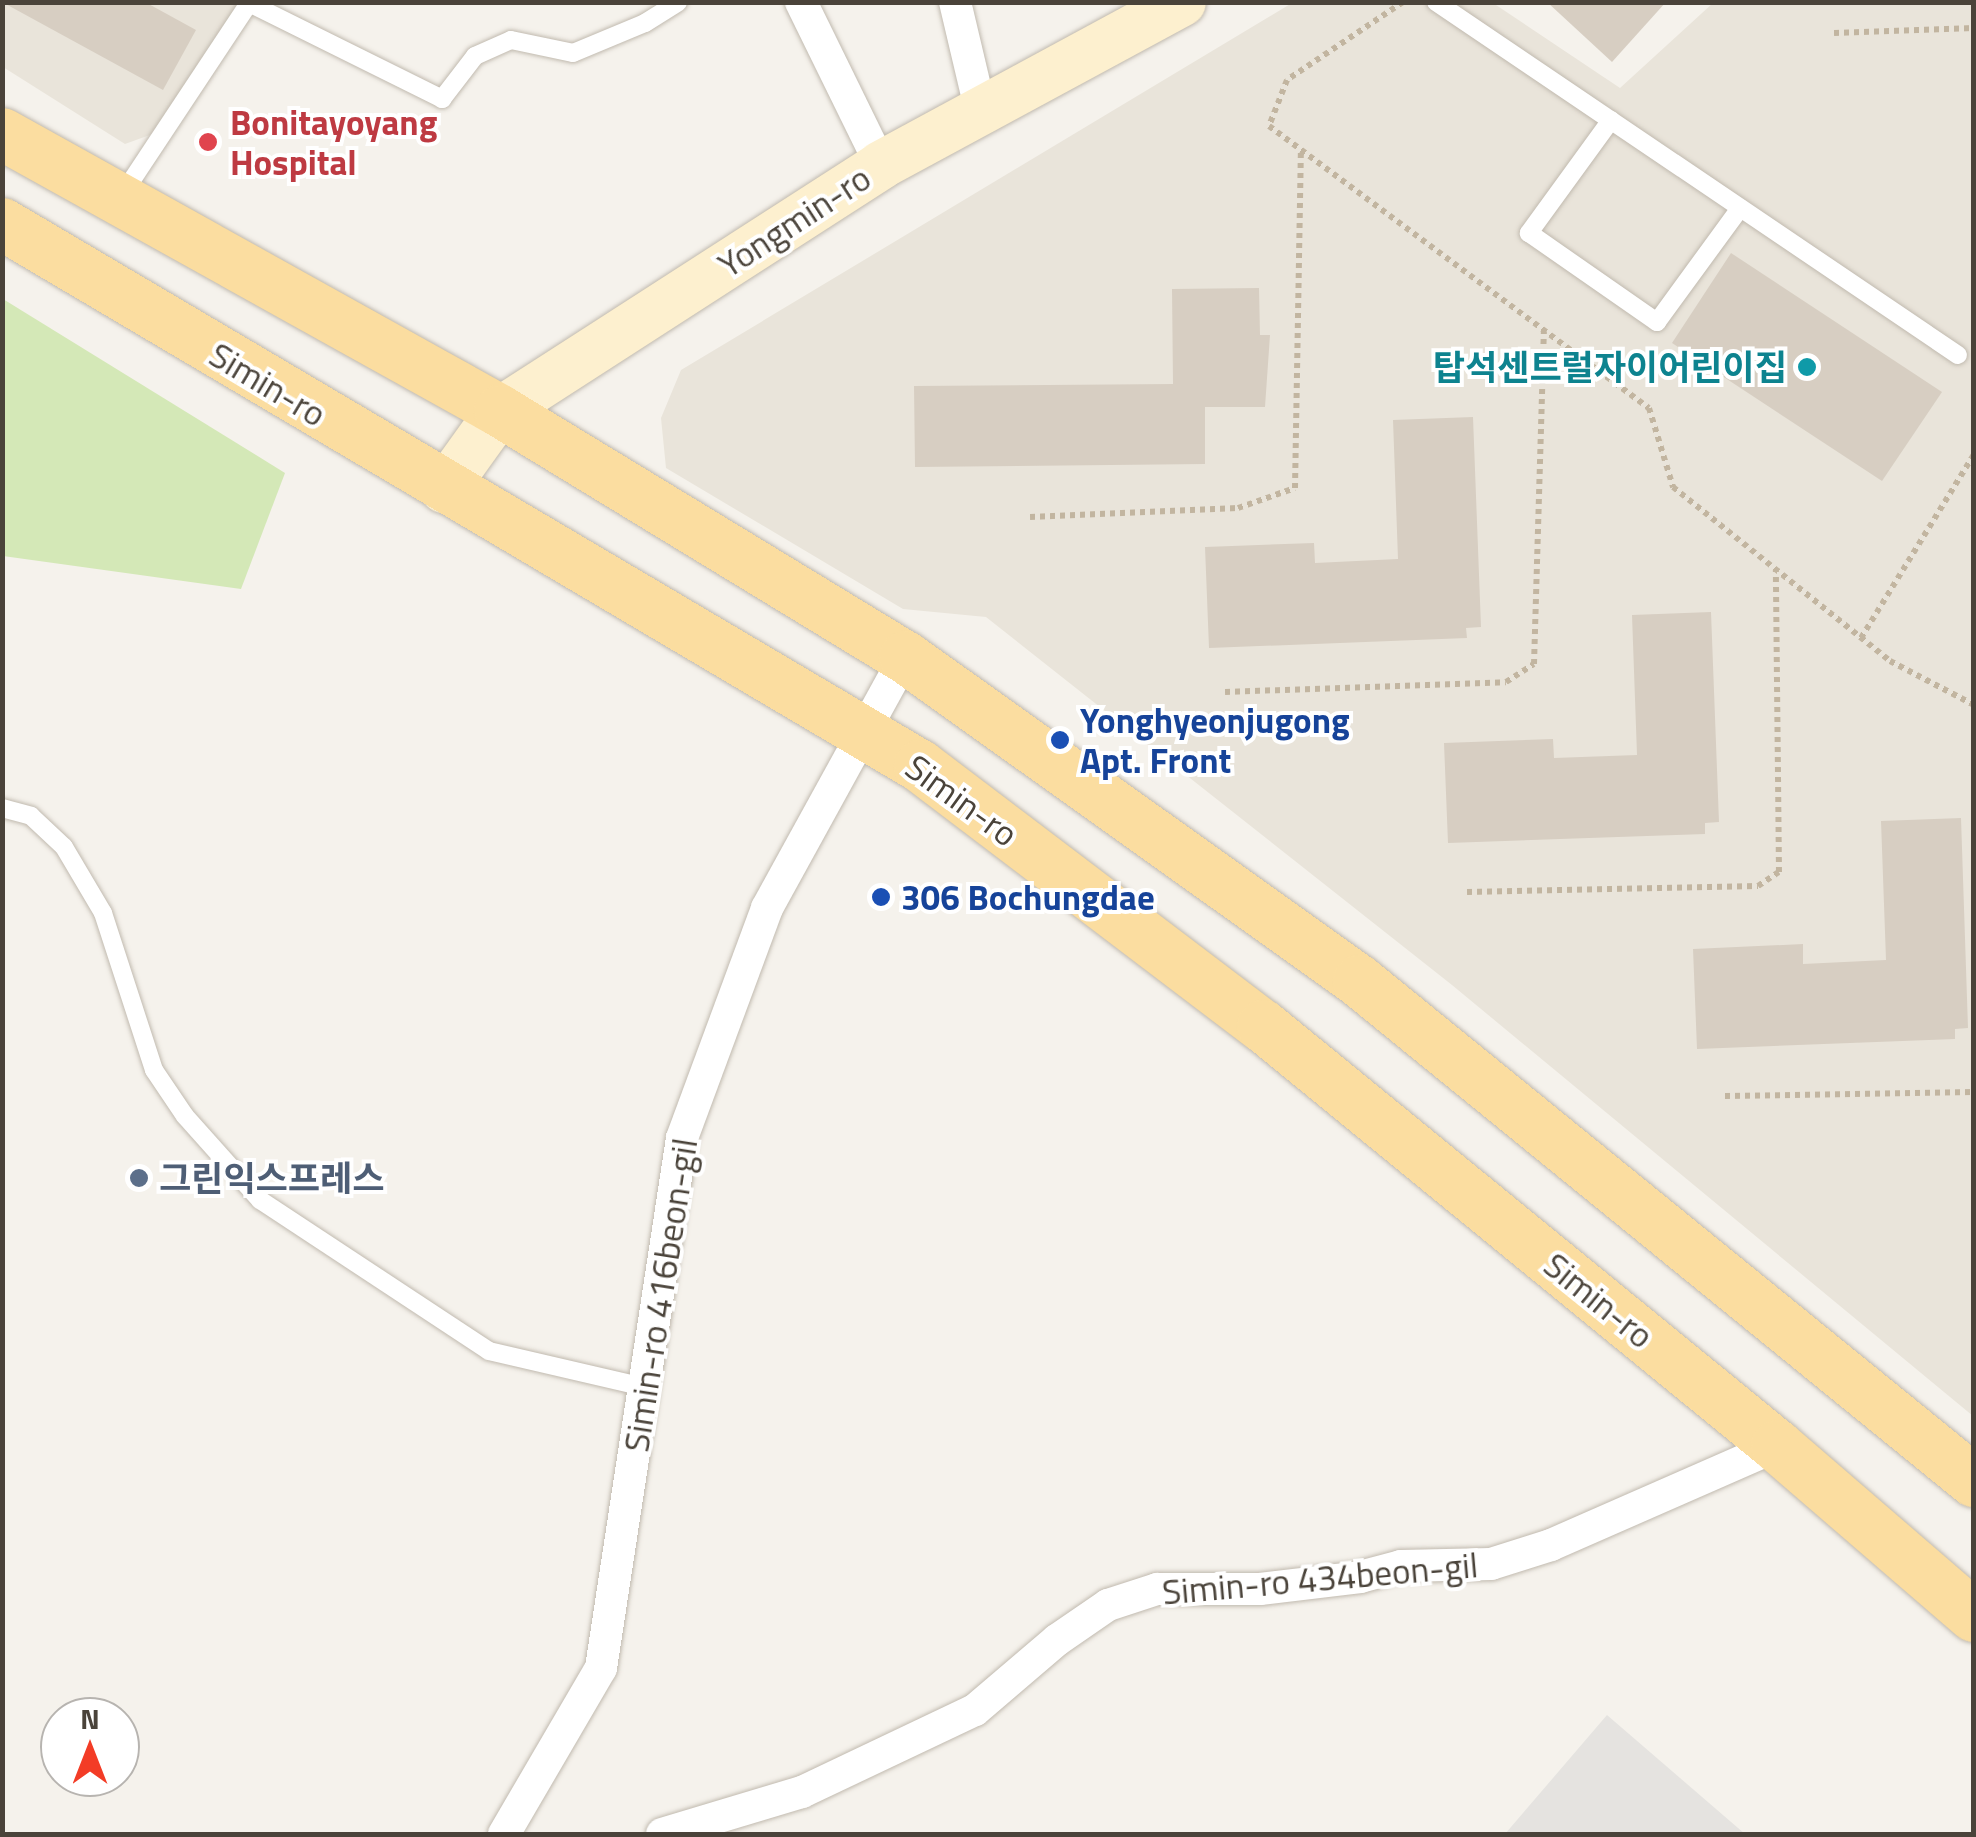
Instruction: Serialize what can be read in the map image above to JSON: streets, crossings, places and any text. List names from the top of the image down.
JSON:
{
  "streets": {
    "main road": ["Simin-ro"],
    "street": ["Yongmin-ro", "Simin-ro 416beon-gil", "Simin-ro 434beon-gil"]
  },
  "crossings": [
    ["Yongmin-ro", "Simin-ro"],
    ["Simin-ro", "Simin-ro 416beon-gil"],
    ["Simin-ro", "Simin-ro 434beon-gil"]
  ],
  "places": [
    "Bonitayoyang Hospital",
    "탑석센트럴자이어린이집",
    "Yonghyeonjugong Apt. Front",
    "306 Bochungdae",
    "그린익스프레스"
  ],
  "north": "top"
}
